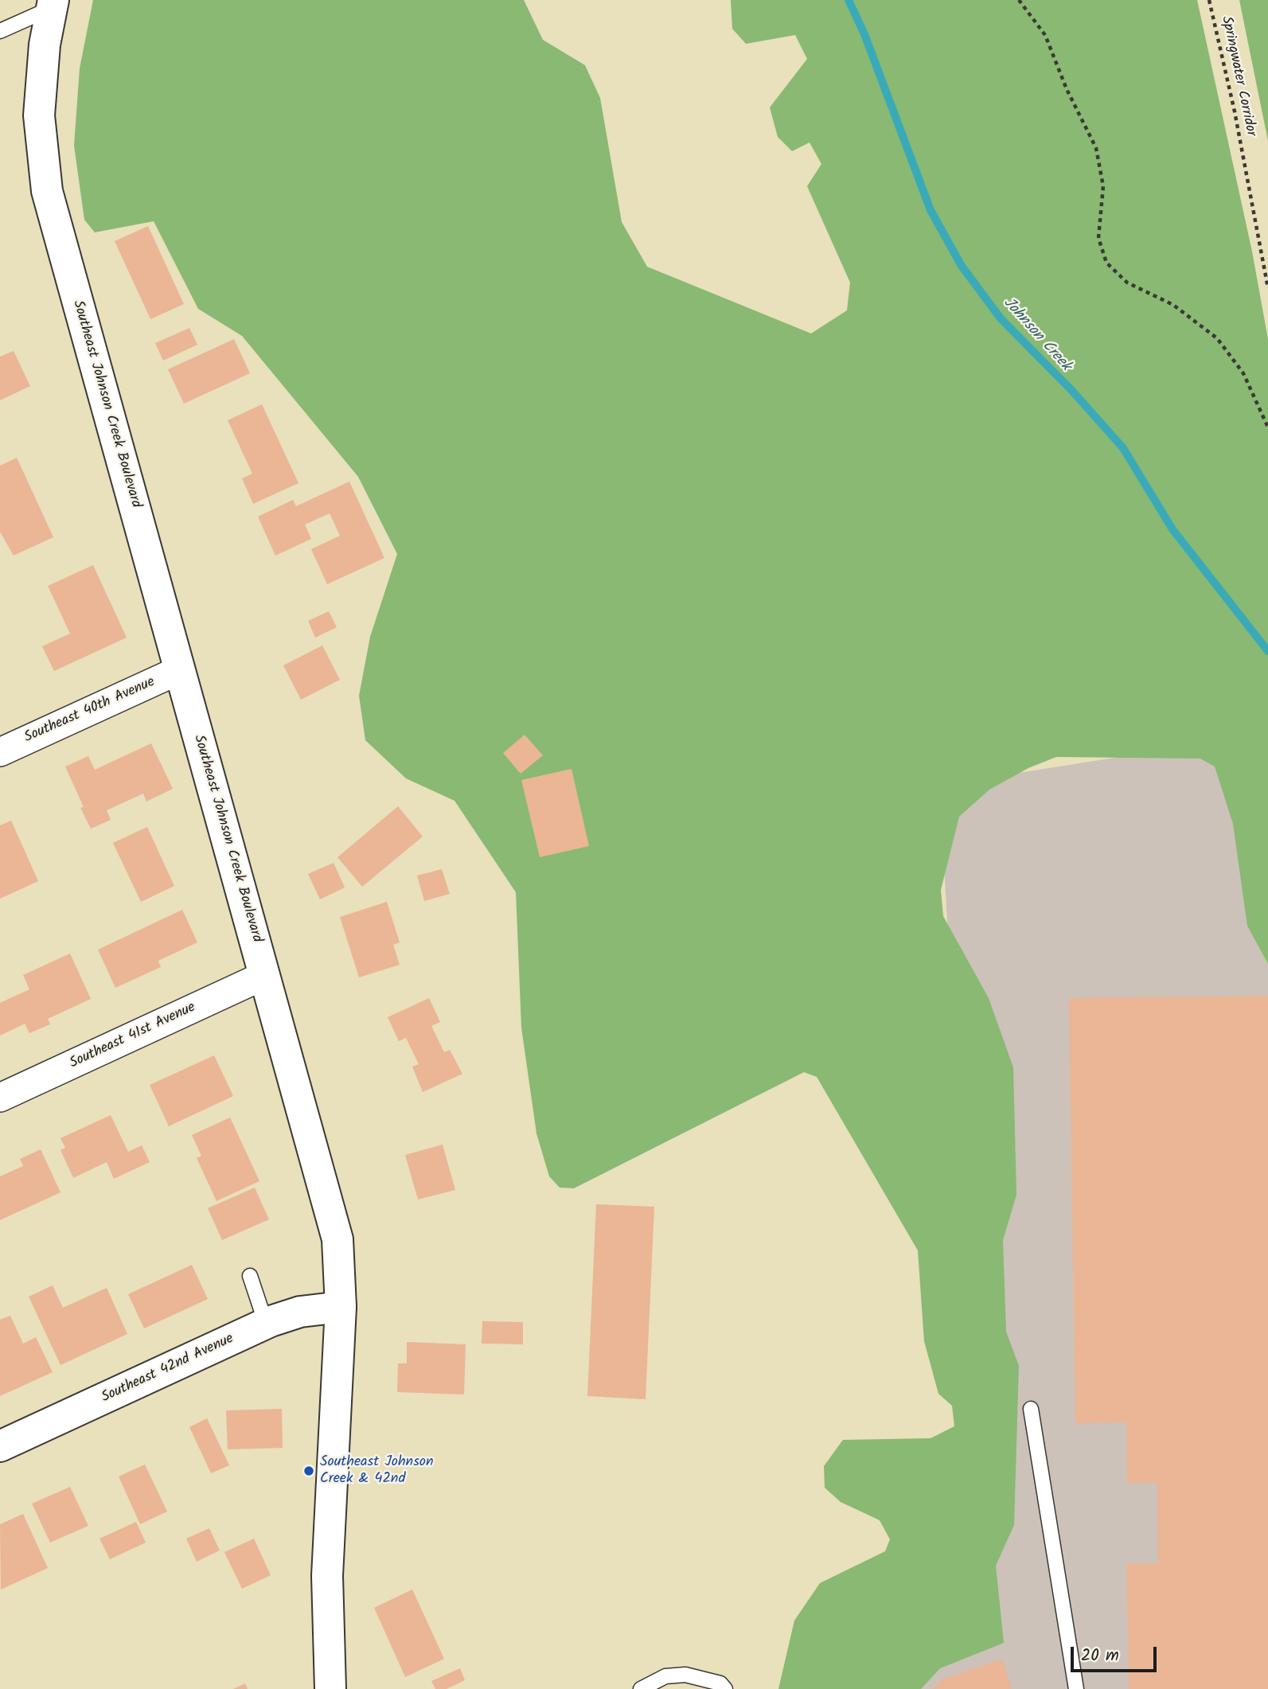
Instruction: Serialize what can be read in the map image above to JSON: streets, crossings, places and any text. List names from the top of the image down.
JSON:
{
  "streets": {
    "main road": ["Southeast Johnson Creek Boulevard", "Southeast 42nd Avenue"],
    "street": ["Southeast 40th Avenue", "Southeast 41st Avenue"],
    "path": ["Springwater Corridor"]
  },
  "crossings": [
    ["Southeast Johnson Creek Boulevard", "Southeast 40th Avenue"],
    ["Southeast Johnson Creek Boulevard", "Southeast 41st Avenue"],
    ["Southeast Johnson Creek Boulevard", "Southeast 42nd Avenue"]
  ],
  "water": ["Johnson Creek"],
  "places": ["Southeast Johnson Creek & 42nd"],
  "scale_bar": "20 m"
}
